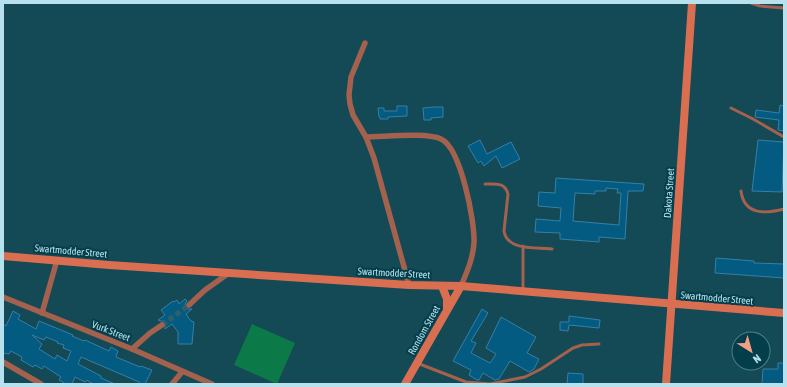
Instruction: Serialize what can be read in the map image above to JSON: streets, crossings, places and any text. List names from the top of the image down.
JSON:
{
  "streets": {
    "main road": ["Dakota Street", "Swartmodder Street", "Rondom Street"],
    "street": ["Vurk Street"]
  },
  "crossings": [
    ["Dakota Street", "Swartmodder Street"],
    ["Swartmodder Street", "Rondom Street"]
  ],
  "north": "bottom right"
}
